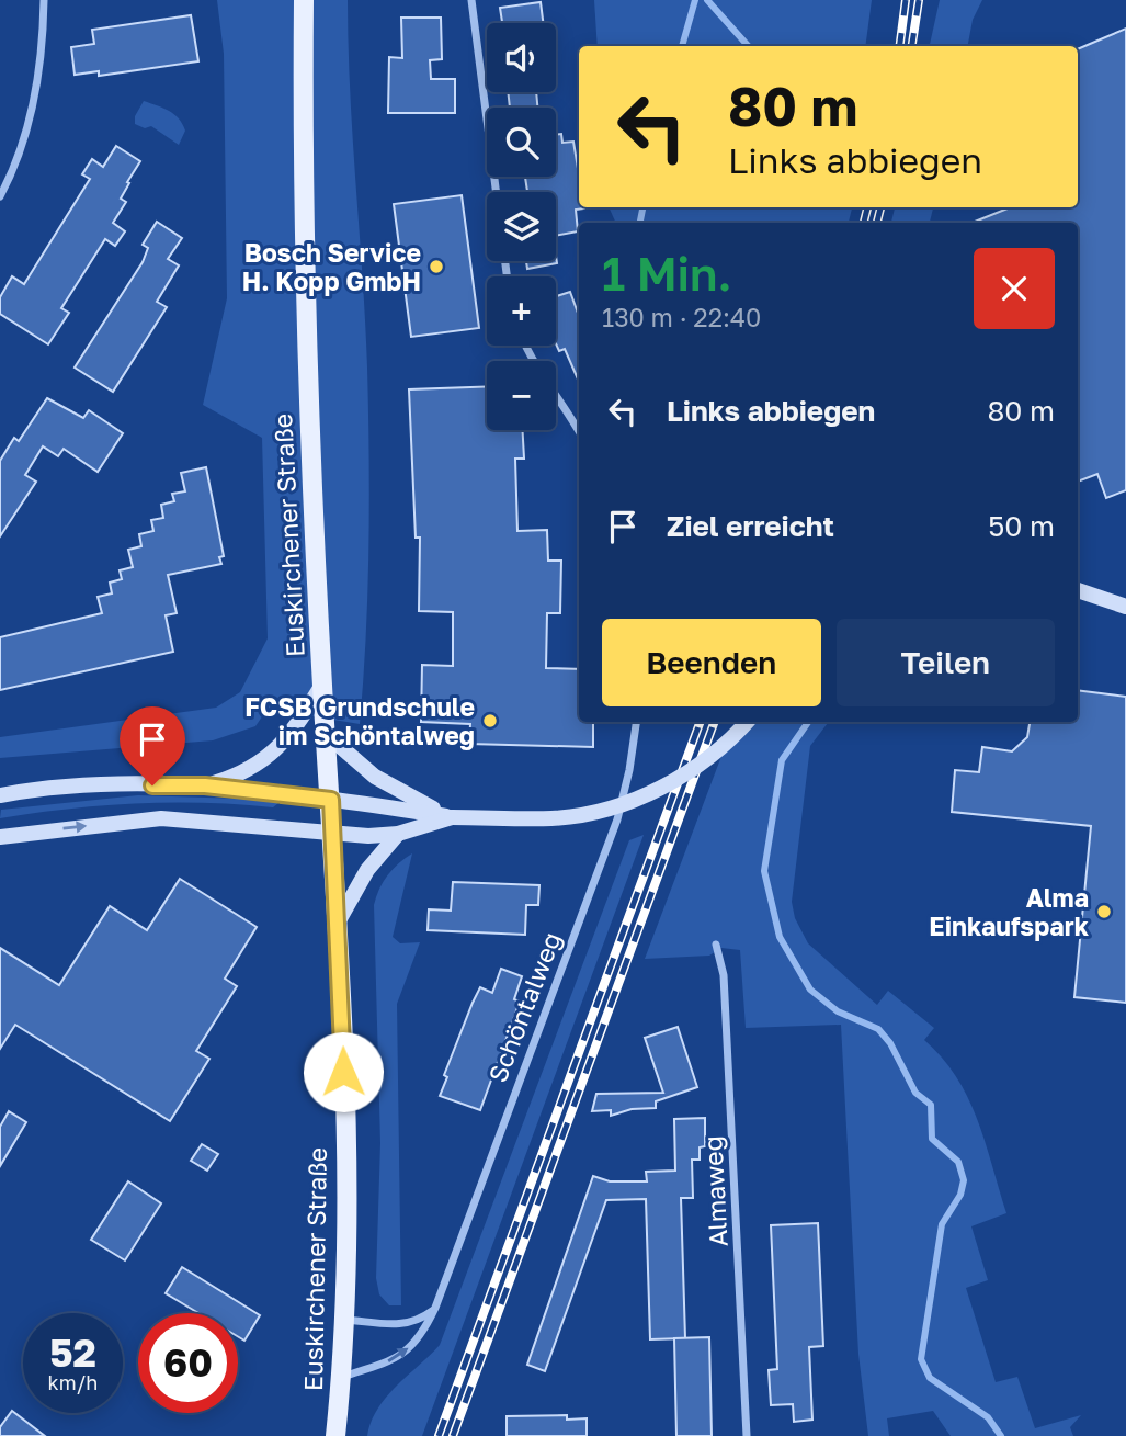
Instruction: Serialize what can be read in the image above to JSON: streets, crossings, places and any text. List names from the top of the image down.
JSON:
{
  "streets": {
    "main road": ["Euskirchener Straße"],
    "street": ["Schöntalweg", "Almaweg"]
  },
  "crossings": [
    ["Euskirchener Straße", "Schöntalweg"]
  ],
  "places": ["Bosch Service H. Kopp GmbH", "FCSB Grundschule im Schöntalweg", "Alma Einkaufspark"],
  "page": {
    "map_buttons": ["+", "−"],
    "turn": ["80 m", "Links abbiegen"],
    "heading": ["1 Min.", "130 m · 22:40"],
    "list": [
      {
        "name": "Links abbiegen",
        "value": "80 m"
      },
      {
        "name": "Ziel erreicht",
        "value": "50 m"
      }
    ],
    "buttons": ["Beenden", "Teilen"],
    "speed": "52 km/h",
    "limit": "60"
  }
}
